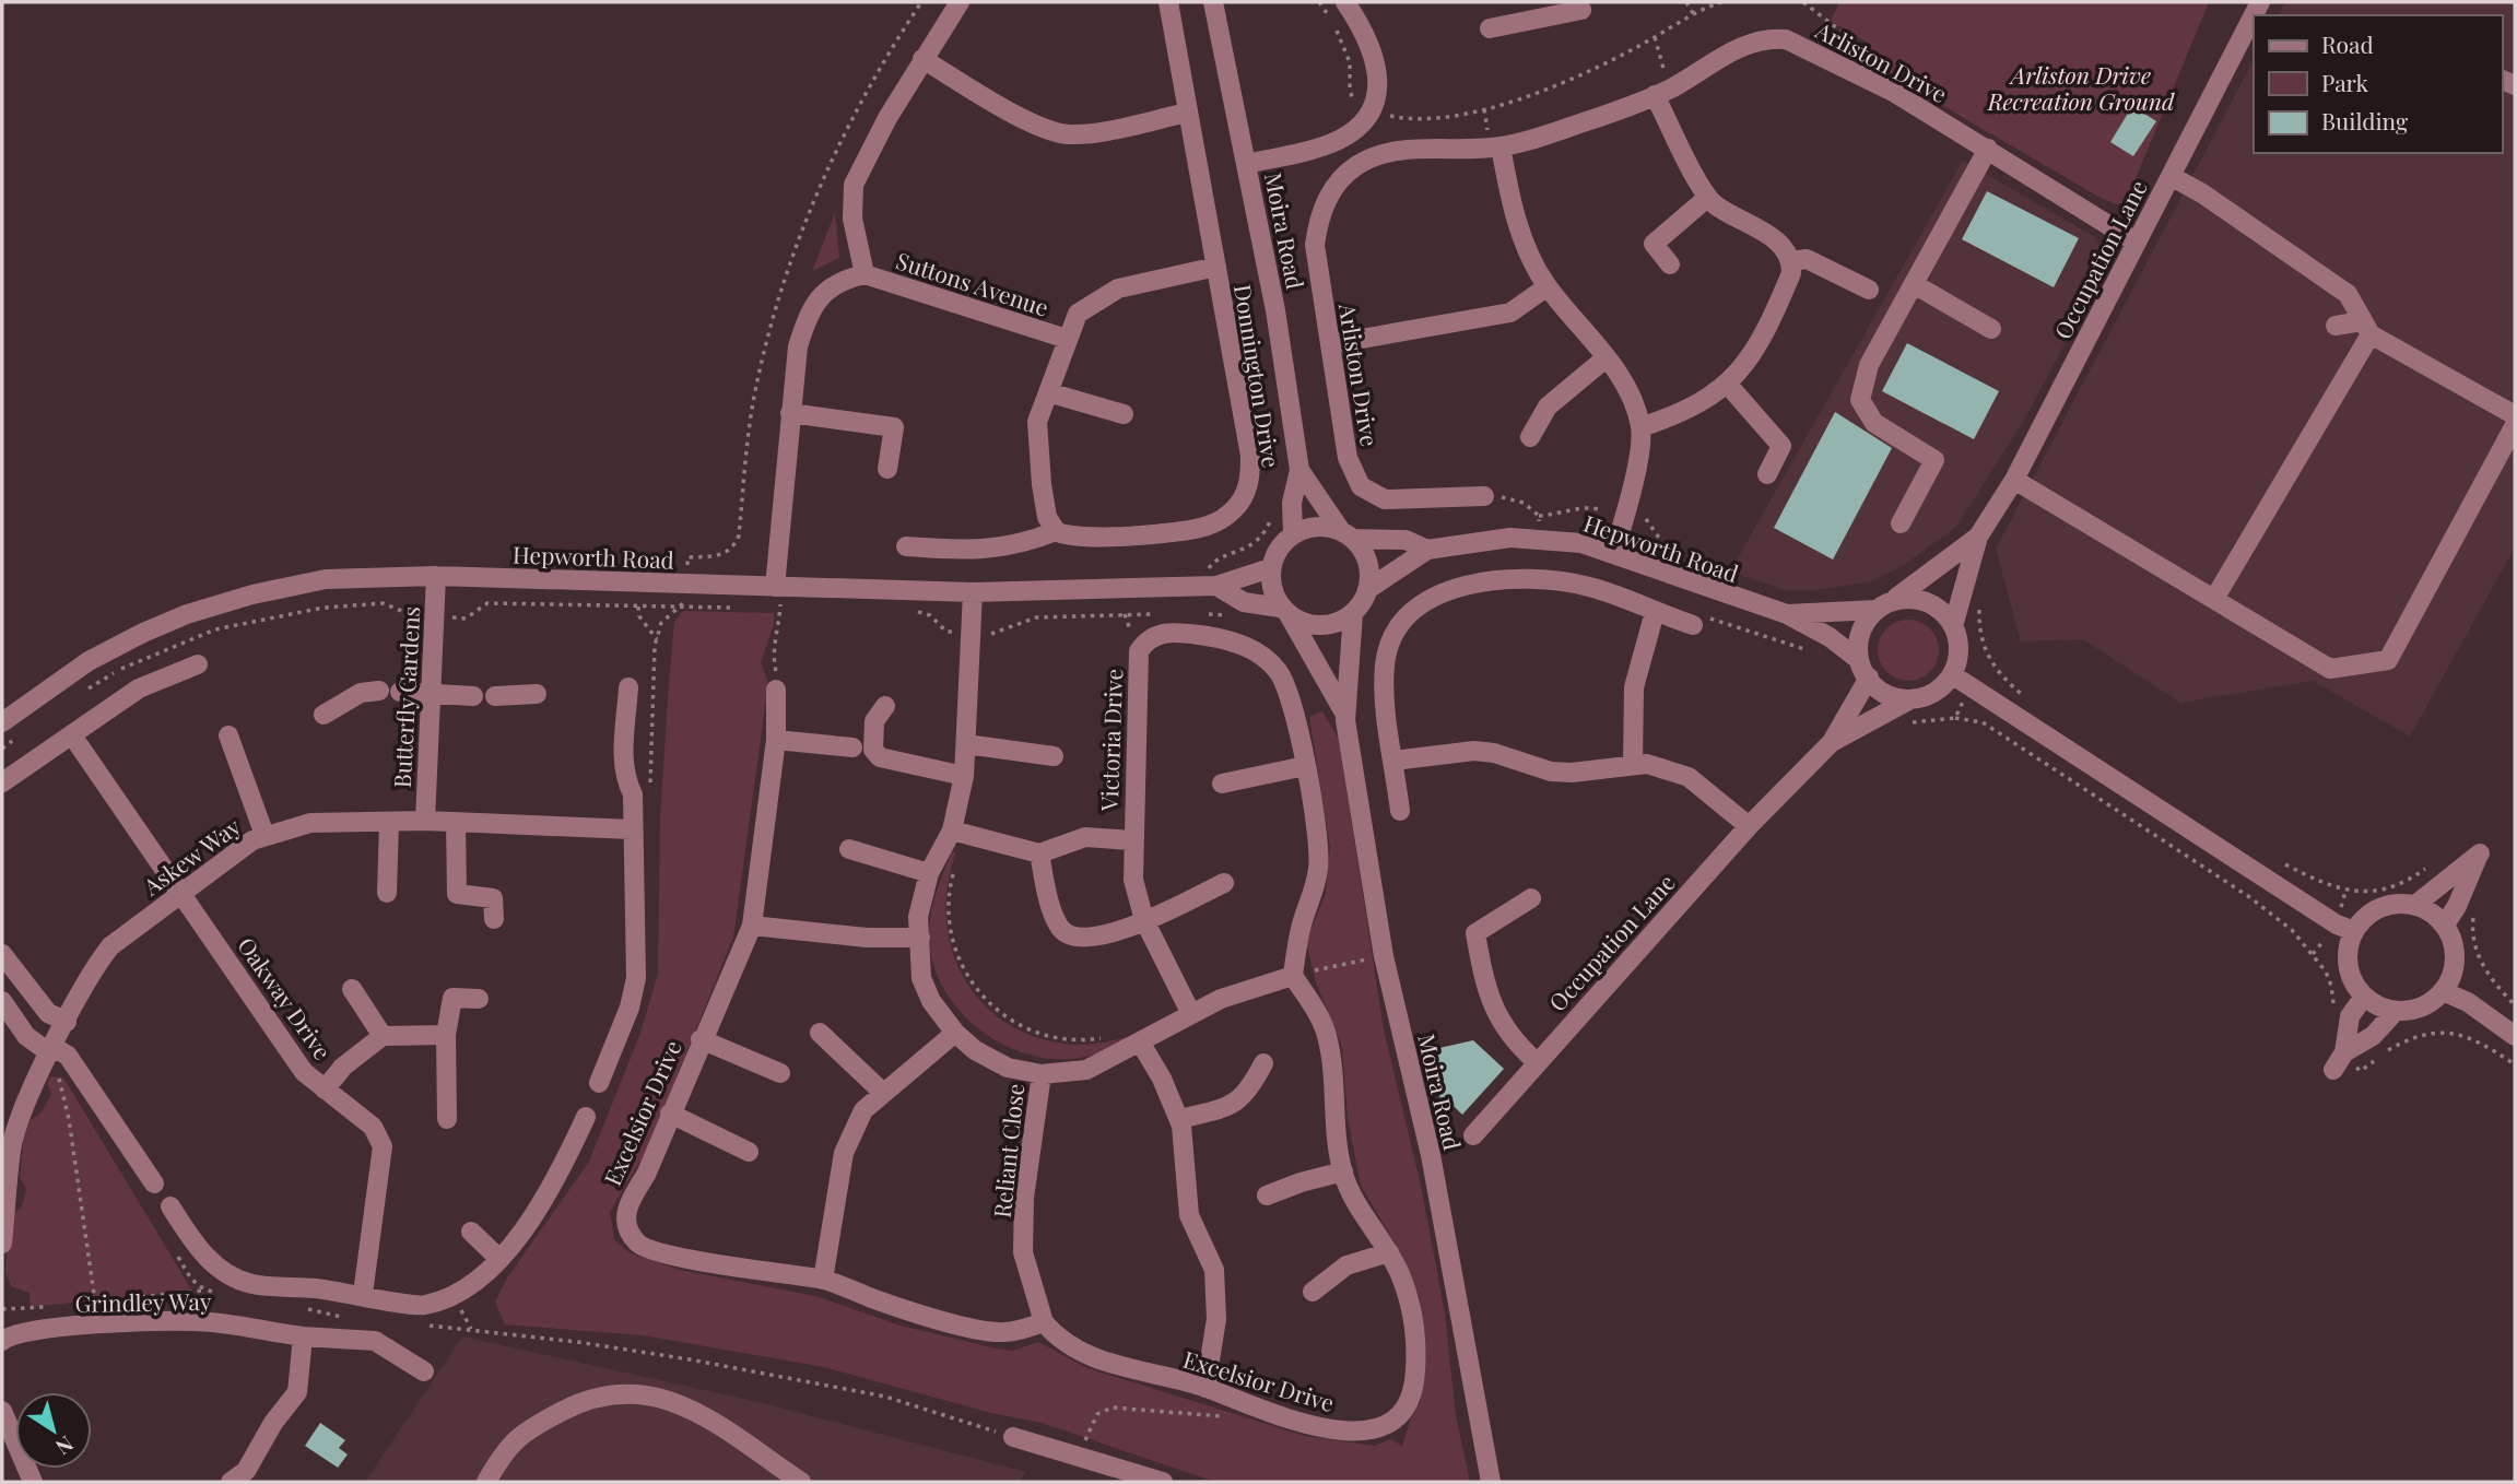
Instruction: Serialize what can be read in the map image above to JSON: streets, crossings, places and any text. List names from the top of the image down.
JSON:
{
  "streets": {
    "street": [
      "Arliston Drive",
      "Moira Road",
      "Occupation Lane",
      "Suttons Avenue",
      "Donnington Drive",
      "Hepworth Road",
      "Butterfly Gardens",
      "Victoria Drive",
      "Askew Way",
      "Oakway Drive",
      "Excelsior Drive",
      "Reliant Close",
      "Grindley Way"
    ]
  },
  "crossings": [
    ["Arliston Drive", "Occupation Lane"],
    ["Moira Road", "Hepworth Road"],
    ["Occupation Lane", "Hepworth Road"],
    ["Suttons Avenue", "Donnington Drive"],
    ["Hepworth Road", "Butterfly Gardens"],
    ["Butterfly Gardens", "Askew Way"],
    ["Victoria Drive", "Excelsior Drive"],
    ["Askew Way", "Oakway Drive"],
    ["Excelsior Drive", "Reliant Close"]
  ],
  "parks": ["Arliston Drive Recreation Ground"],
  "legend": ["Road", "Park", "Building"],
  "north": "bottom right"
}
